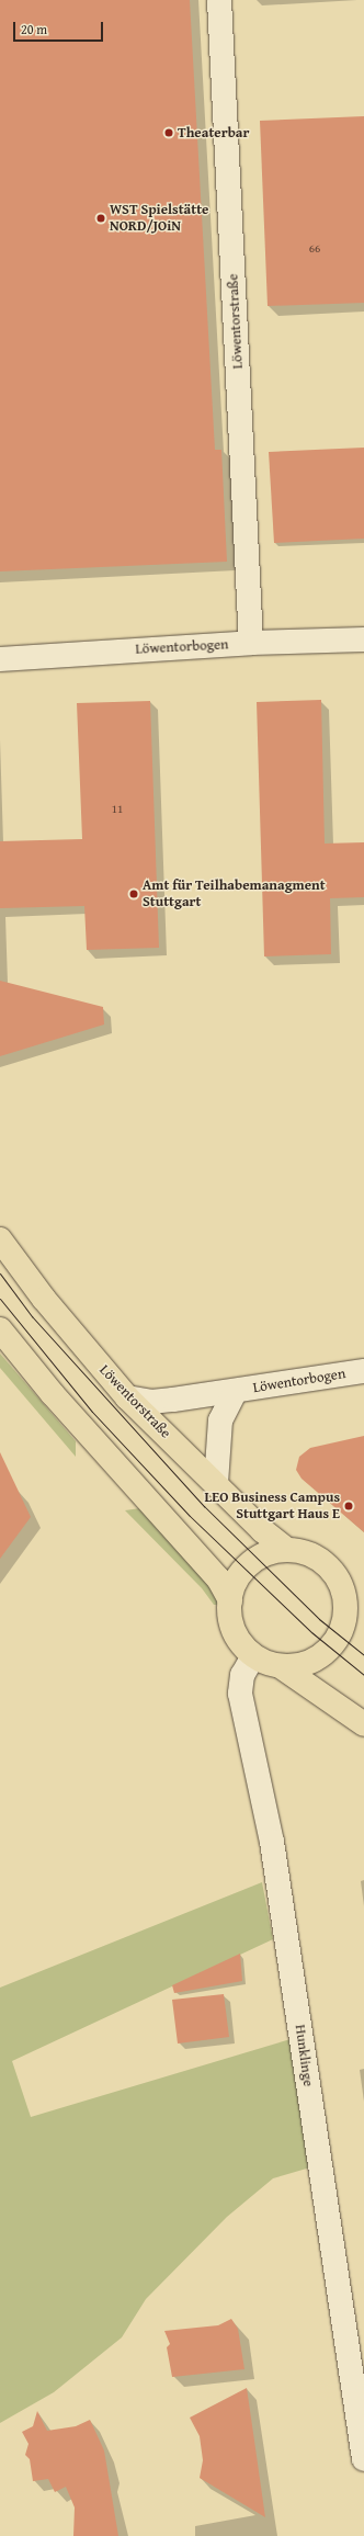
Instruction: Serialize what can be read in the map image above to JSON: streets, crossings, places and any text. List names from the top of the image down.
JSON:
{
  "streets": {
    "main road": ["Löwentorstraße"],
    "street": ["Löwentorbogen", "Hunklinge"]
  },
  "crossings": [
    ["Löwentorstraße", "Löwentorbogen"],
    ["Löwentorstraße", "Hunklinge"]
  ],
  "places": [
    "Theaterbar",
    "WST Spielstätte NORD/JOiN",
    "Amt für Teilhabemanagment Stuttgart",
    "LEO Business Campus Stuttgart Haus E"
  ],
  "house_numbers": ["66", "11"],
  "scale_bar": "20 m"
}
